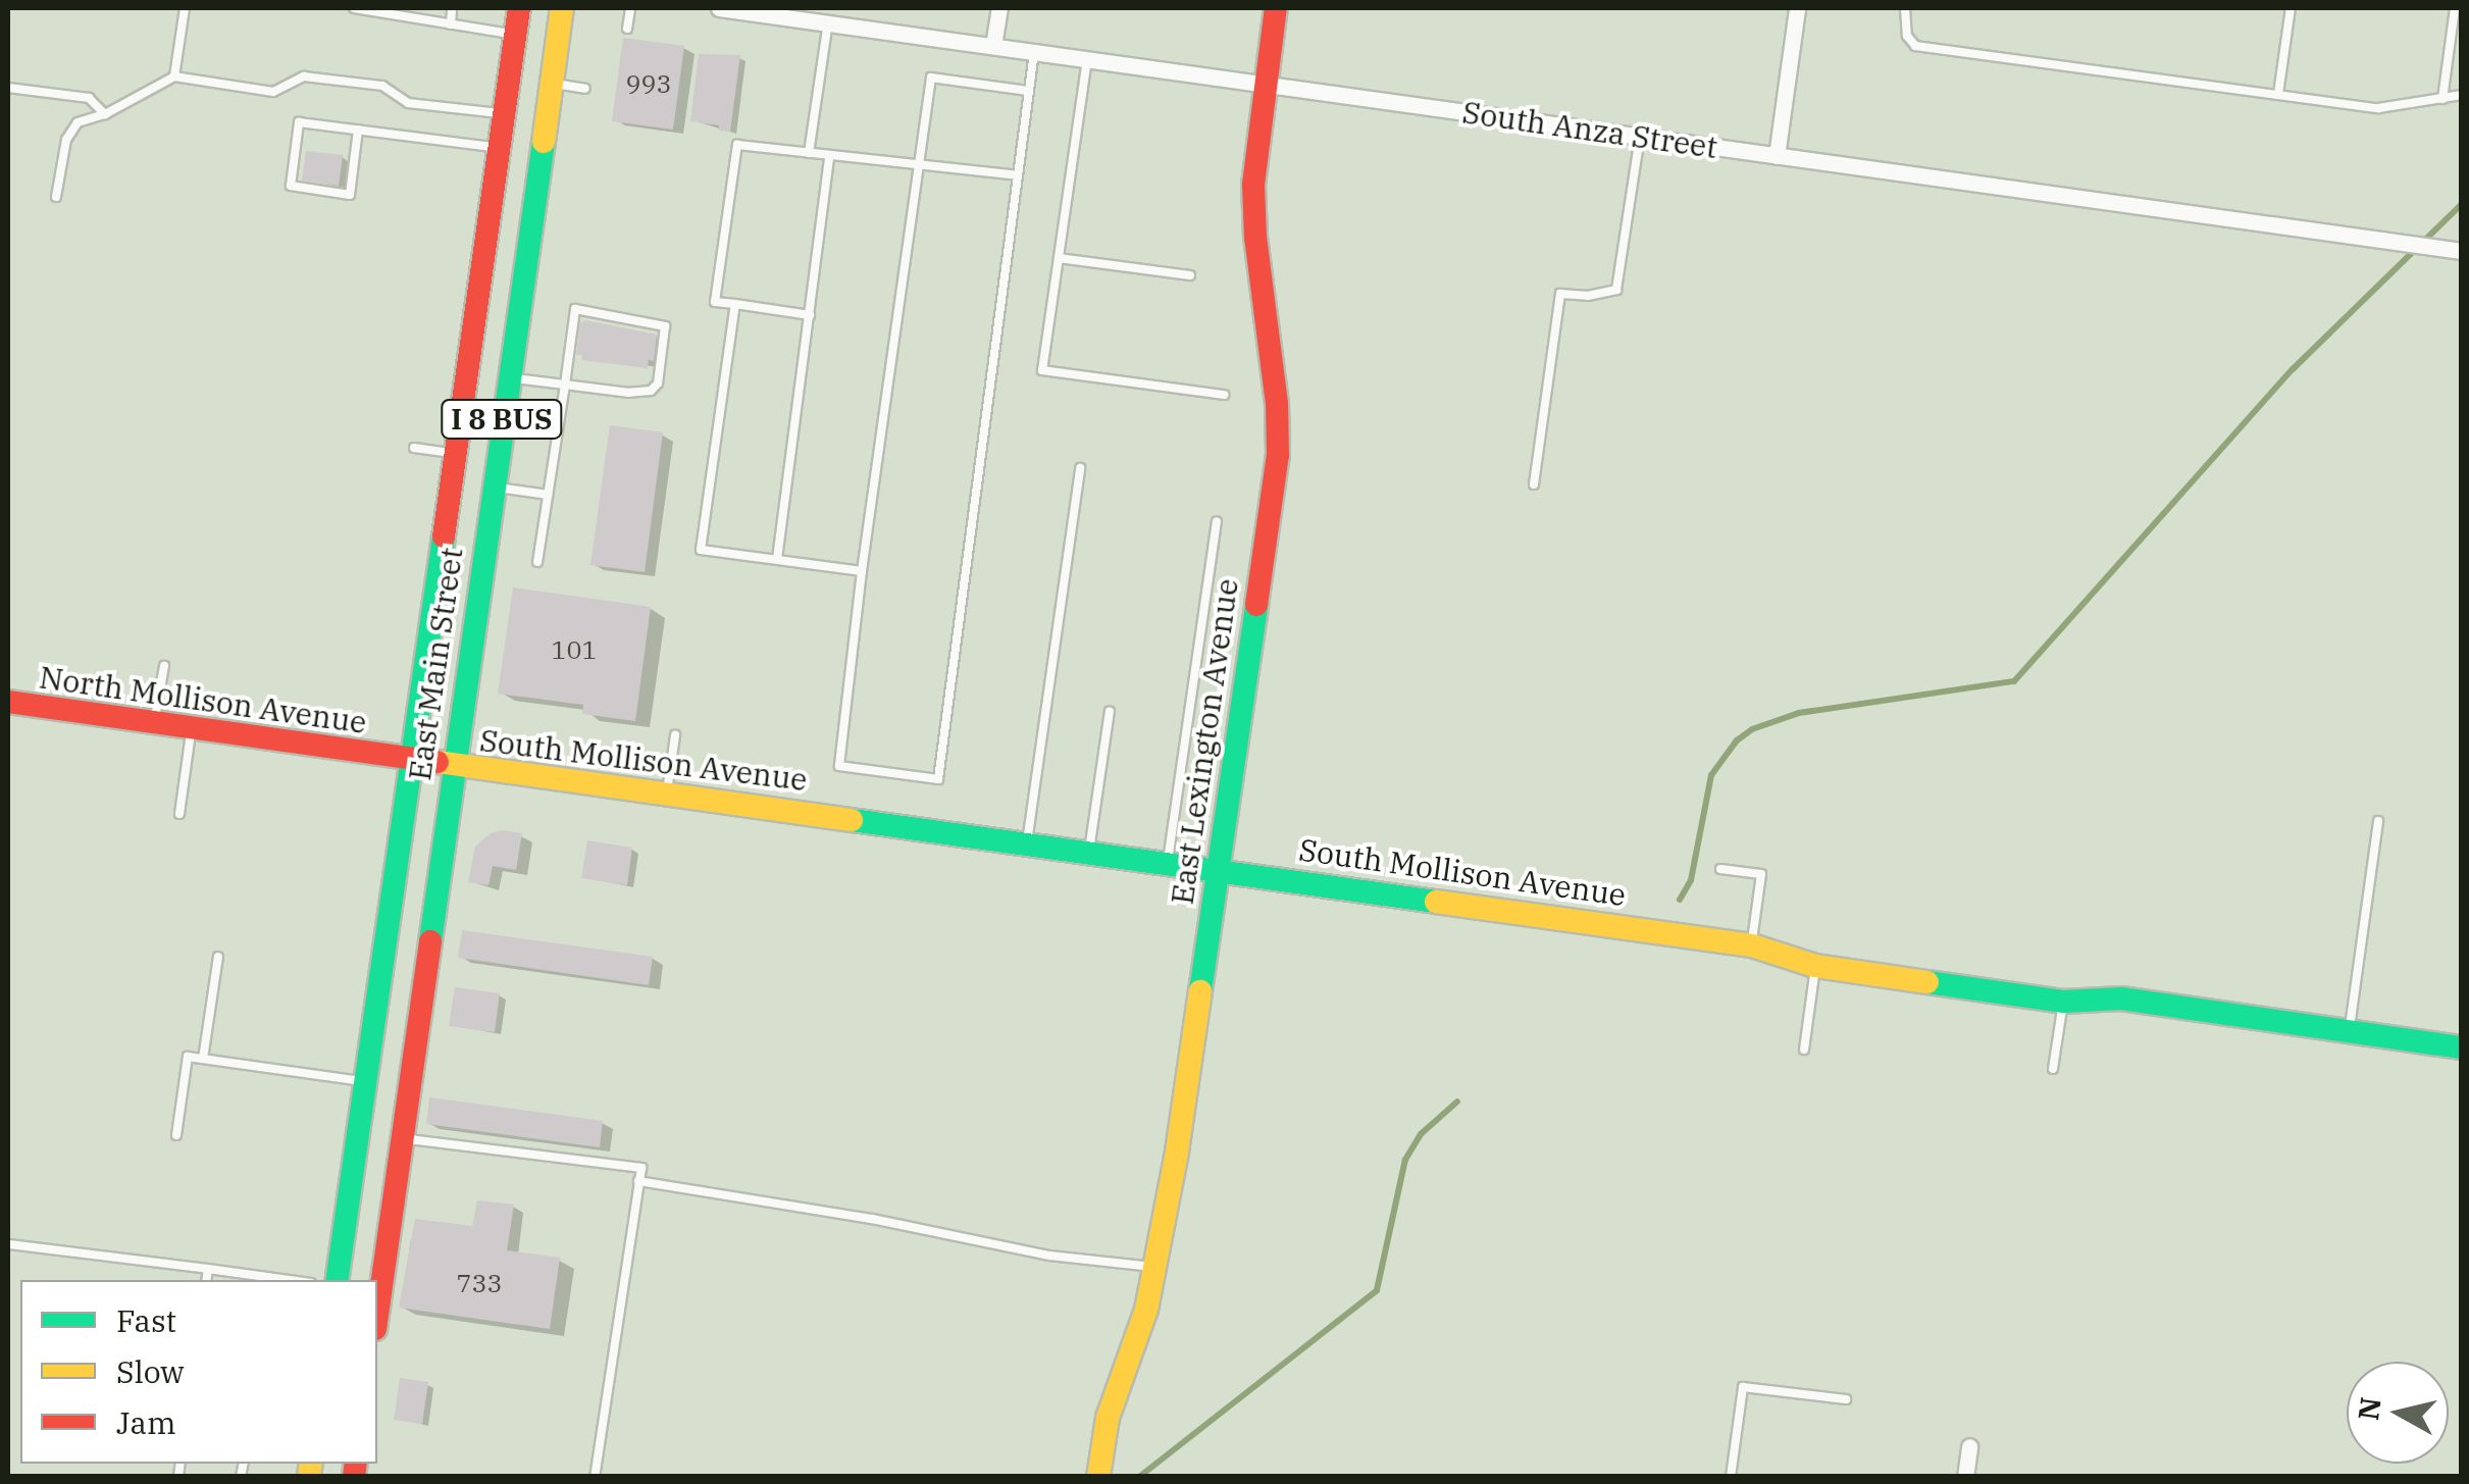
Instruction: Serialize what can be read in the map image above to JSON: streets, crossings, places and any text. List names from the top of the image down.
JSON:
{
  "streets": {
    "main road": [
      "I 8 BUS",
      "East Main Street",
      "North Mollison Avenue",
      "East Lexington Avenue",
      "South Mollison Avenue"
    ],
    "street": ["South Anza Street"]
  },
  "crossings": [
    ["South Anza Street", "East Lexington Avenue"],
    ["East Main Street", "North Mollison Avenue"],
    ["East Main Street", "South Mollison Avenue"],
    ["North Mollison Avenue", "South Mollison Avenue"],
    ["East Lexington Avenue", "South Mollison Avenue"]
  ],
  "house_numbers": ["993", "101", "733"],
  "legend": ["Fast", "Slow", "Jam"],
  "north": "left"
}
